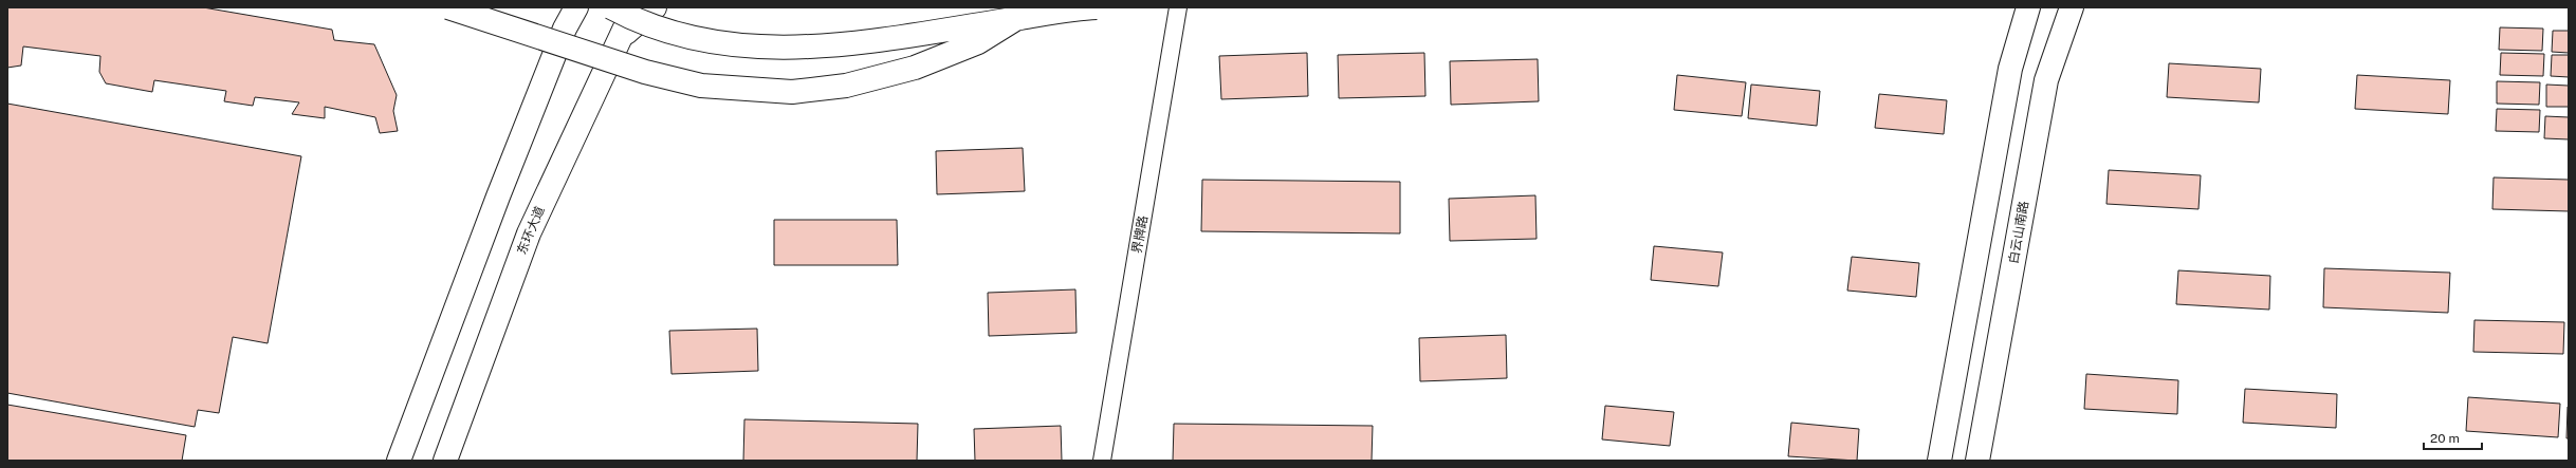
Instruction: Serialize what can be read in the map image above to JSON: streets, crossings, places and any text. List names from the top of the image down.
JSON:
{
  "streets": {
    "main road": ["东环大道", "白云山南路"],
    "street": ["界牌路"]
  },
  "scale_bar": "20 m"
}
